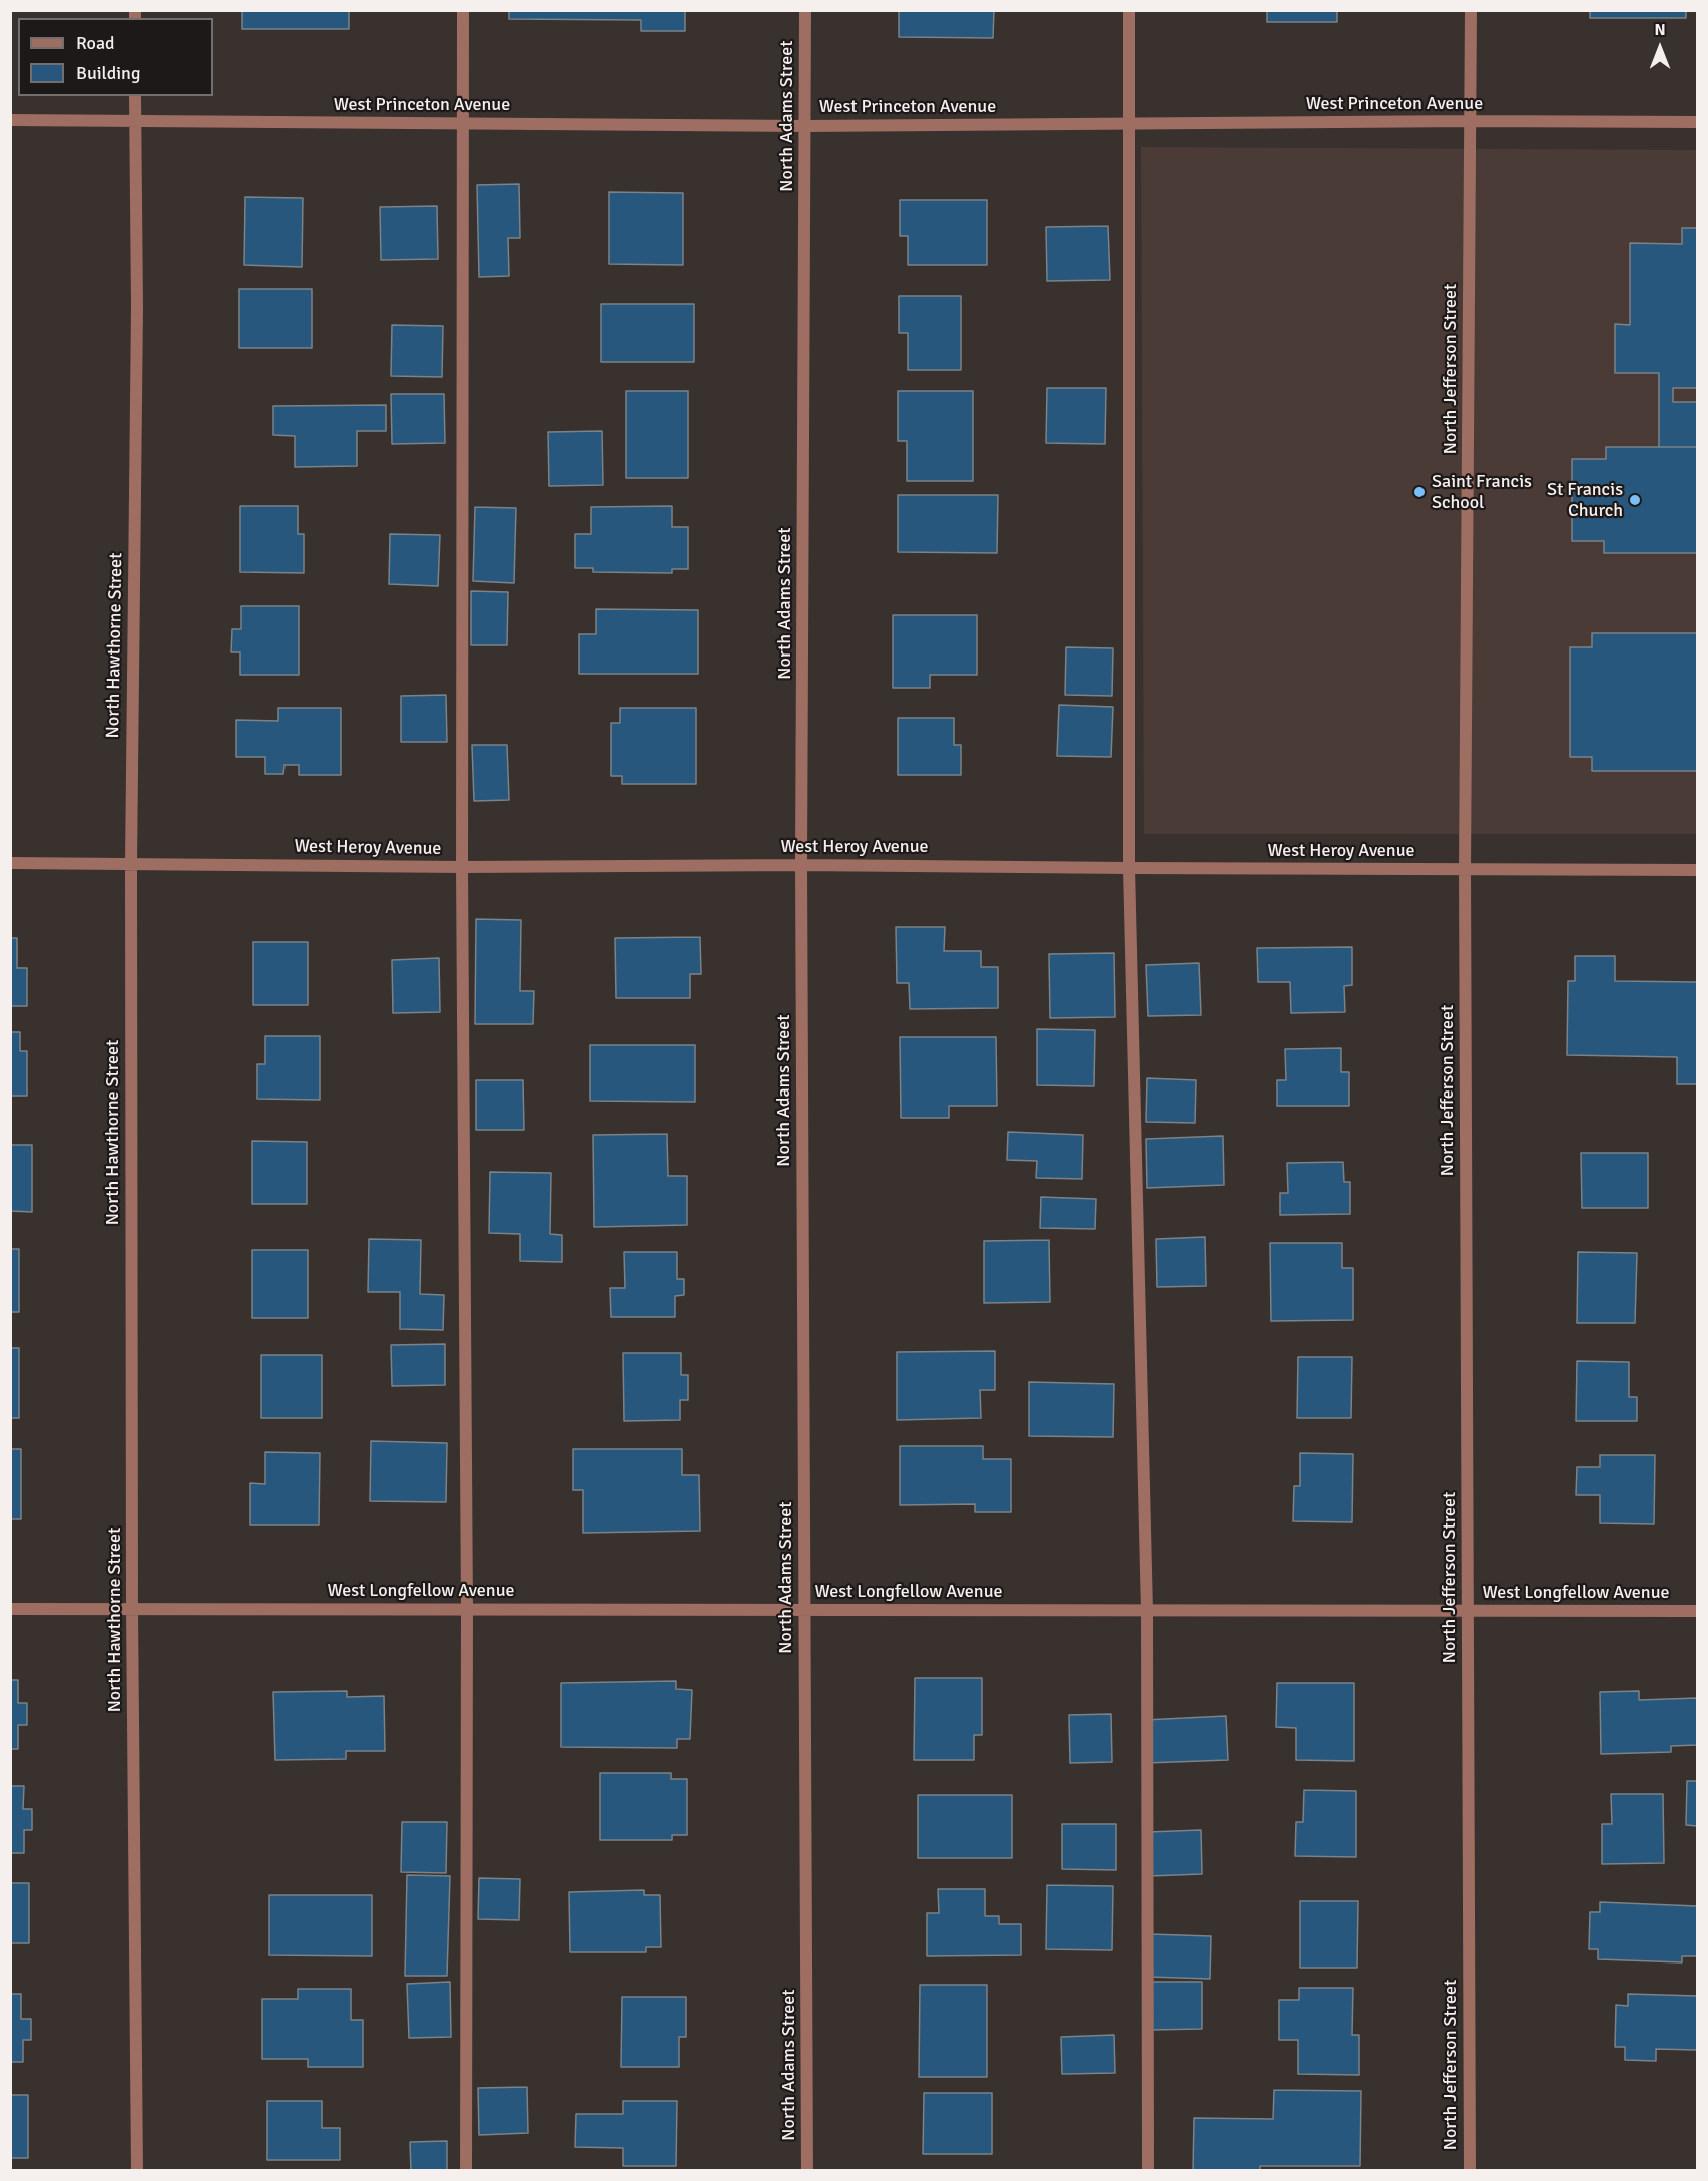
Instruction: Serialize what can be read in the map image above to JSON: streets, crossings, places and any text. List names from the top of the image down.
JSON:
{
  "streets": {
    "street": [
      "West Princeton Avenue",
      "North Adams Street",
      "North Jefferson Street",
      "North Hawthorne Street",
      "West Heroy Avenue",
      "West Longfellow Avenue"
    ]
  },
  "crossings": [
    ["West Princeton Avenue", "North Adams Street"],
    ["West Princeton Avenue", "North Jefferson Street"],
    ["West Princeton Avenue", "North Hawthorne Street"],
    ["North Adams Street", "West Heroy Avenue"],
    ["North Adams Street", "West Longfellow Avenue"],
    ["North Jefferson Street", "West Heroy Avenue"],
    ["North Jefferson Street", "West Longfellow Avenue"],
    ["North Hawthorne Street", "West Heroy Avenue"],
    ["North Hawthorne Street", "West Longfellow Avenue"]
  ],
  "places": ["Saint Francis School", "St Francis Church"],
  "legend": ["Road", "Building"],
  "north": "top"
}
